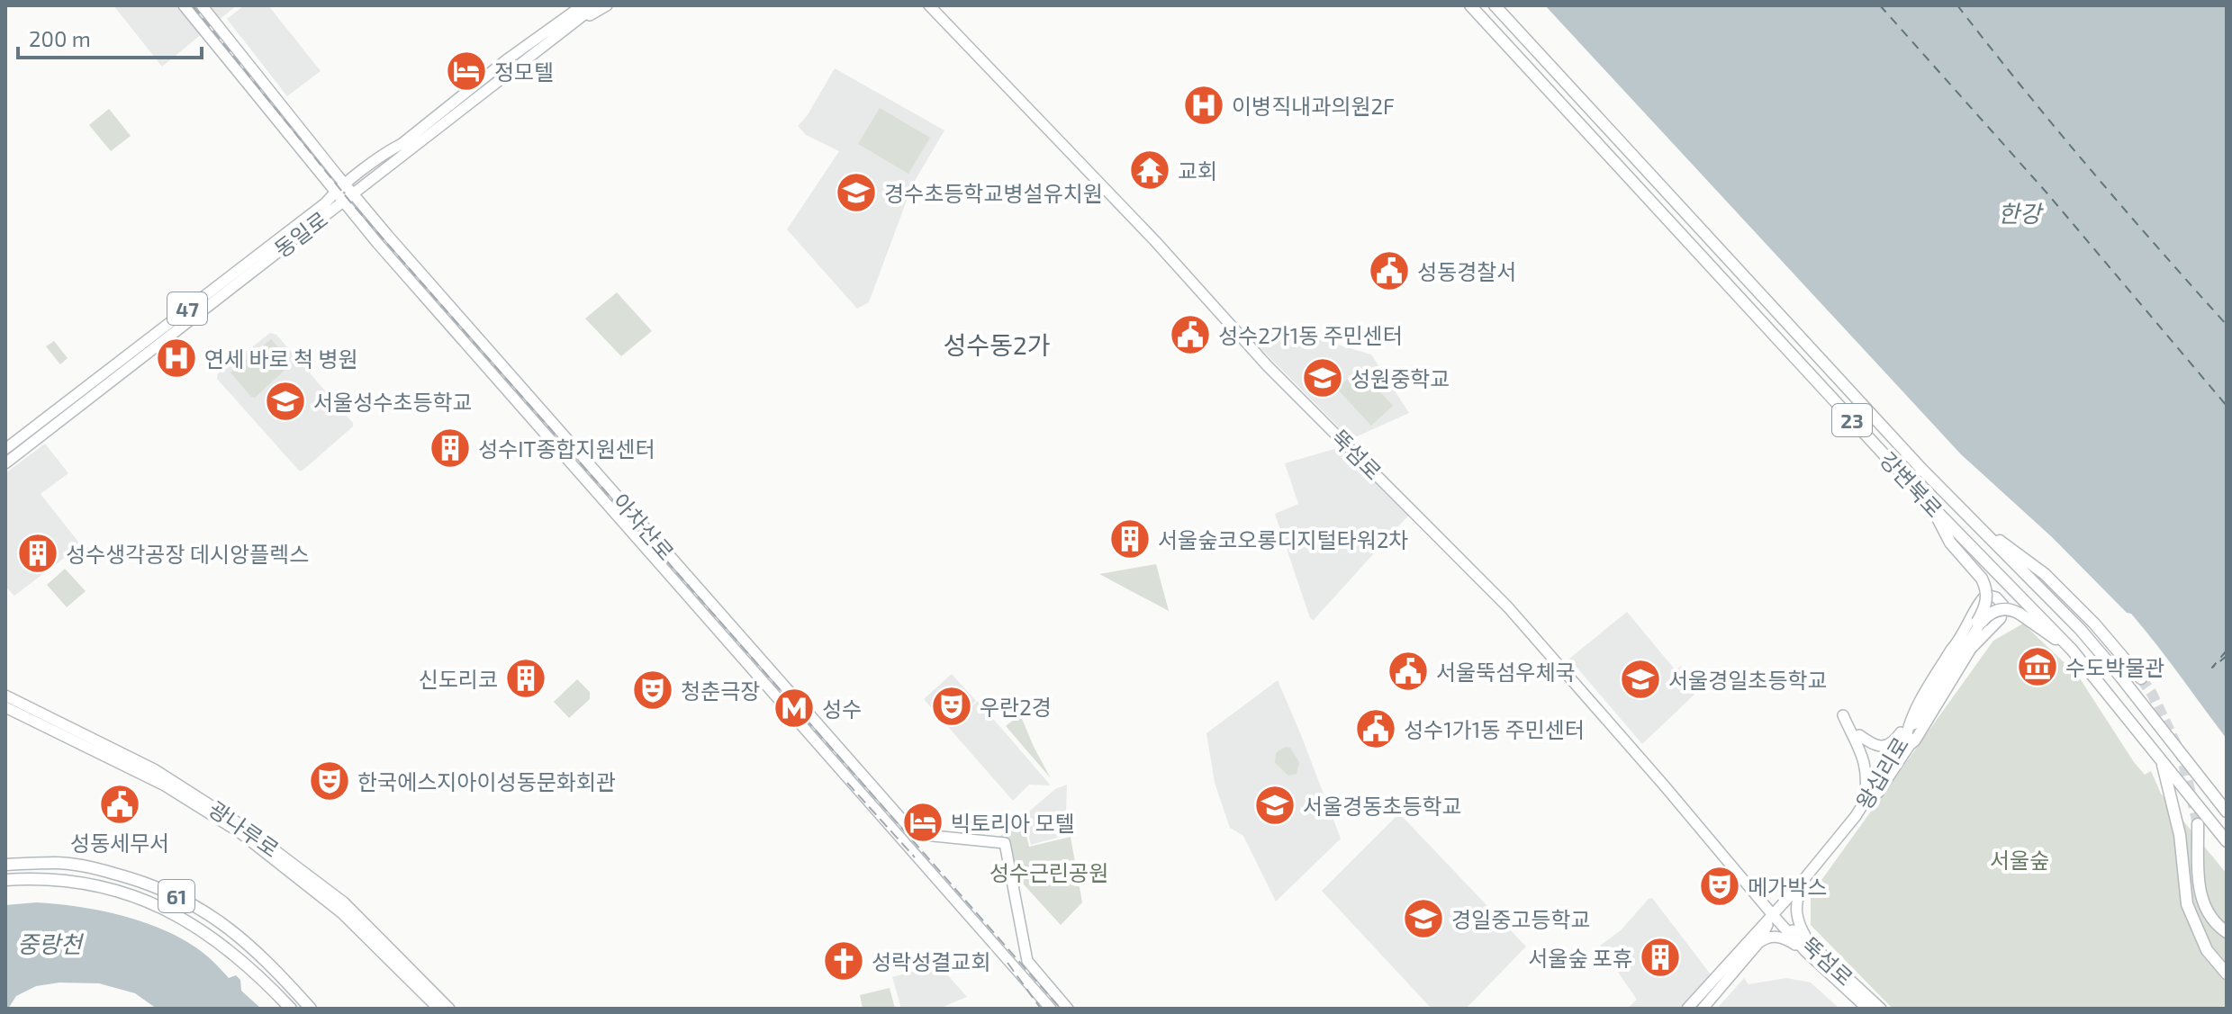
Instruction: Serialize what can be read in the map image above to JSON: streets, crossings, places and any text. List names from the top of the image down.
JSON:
{
  "streets": {
    "highway": ["23", "강변북로", "61"],
    "main road": [
      "동일로",
      "47",
      "뚝섬로",
      "아차산로",
      "왕십리로",
      "광나루로"
    ]
  },
  "crossings": [
    ["동일로", "아차산로"],
    ["뚝섬로", "왕십리로"]
  ],
  "districts": ["성수동2가"],
  "water": ["한강", "중랑천"],
  "parks": ["서울숲", "성수근린공원"],
  "places": {
    "hotel": ["정모텔", "빅토리아 모텔"],
    "hospital": ["이병직내과의원2F", "연세 바로 척 병원"],
    "temple": ["교회"],
    "school or university": [
      "경수초등학교병설유치원",
      "성원중학교",
      "서울성수초등학교",
      "서울경일초등학교",
      "서울경동초등학교",
      "경일중고등학교"
    ],
    "public building": [
      "성동경찰서",
      "성수2가1동 주민센터",
      "서울뚝섬우체국",
      "성수1가1동 주민센터",
      "성동세무서"
    ],
    "building": [
      "성수IT종합지원센터",
      "서울숲코오롱디지털타워2차",
      "성수생각공장 데시앙플렉스",
      "신도리코",
      "서울숲 포휴"
    ],
    "museum": ["수도박물관"],
    "theatre": [
      "청춘극장",
      "우란2경",
      "한국에스지아이성동문화회관",
      "메가박스"
    ],
    "metro station": ["성수"],
    "church": ["성락성결교회"]
  },
  "scale_bar": "200 m"
}
